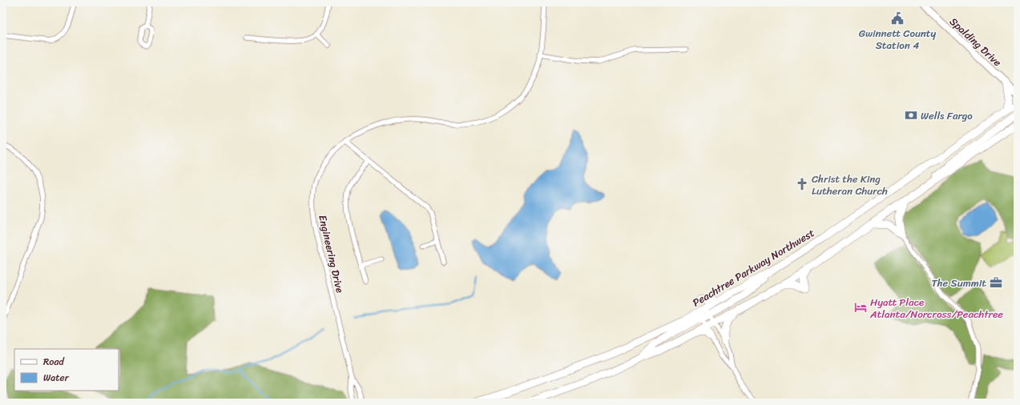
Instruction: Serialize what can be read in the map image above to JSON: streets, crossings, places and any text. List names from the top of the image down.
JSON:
{
  "streets": {
    "highway": ["Peachtree Parkway Northwest"],
    "main road": ["Spalding Drive"],
    "street": ["Engineering Drive"]
  },
  "places": {
    "public building": ["Gwinnett County Station 4"],
    "bank": ["Wells Fargo"],
    "church": ["Christ the King Lutheran Church"],
    "office": ["The Summit"],
    "hotel": ["Hyatt Place Atlanta/Norcross/Peachtree"]
  },
  "legend": ["Road", "Water"]
}
